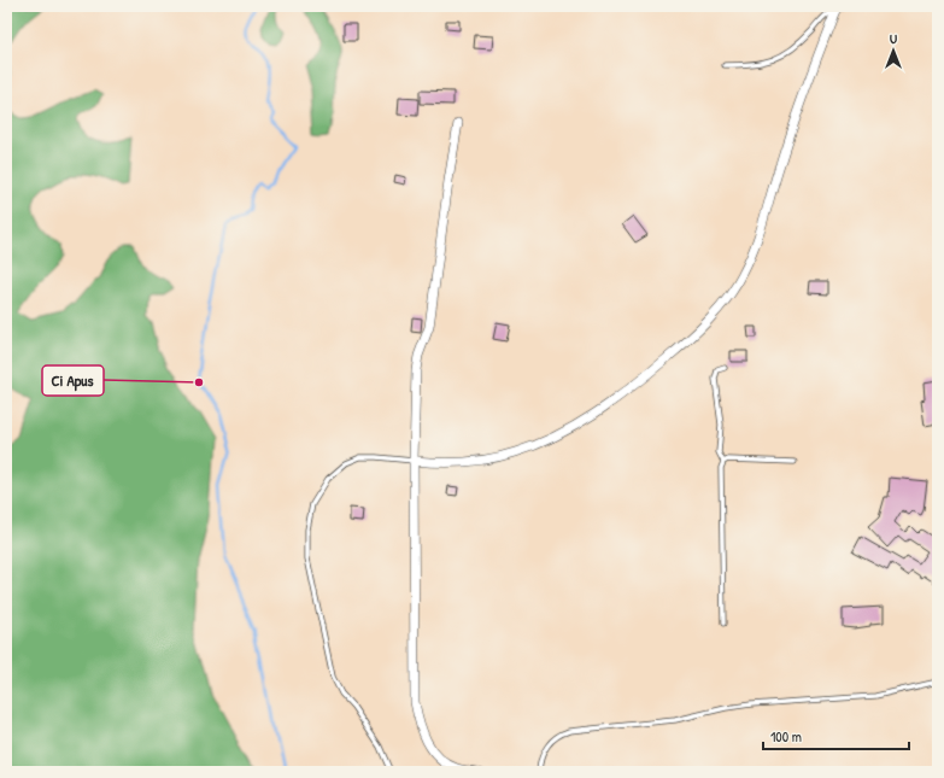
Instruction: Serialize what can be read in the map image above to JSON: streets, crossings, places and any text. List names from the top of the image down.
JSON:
{
  "places": ["Ci Apus"],
  "scale_bar": "100 m",
  "north": "top"
}
